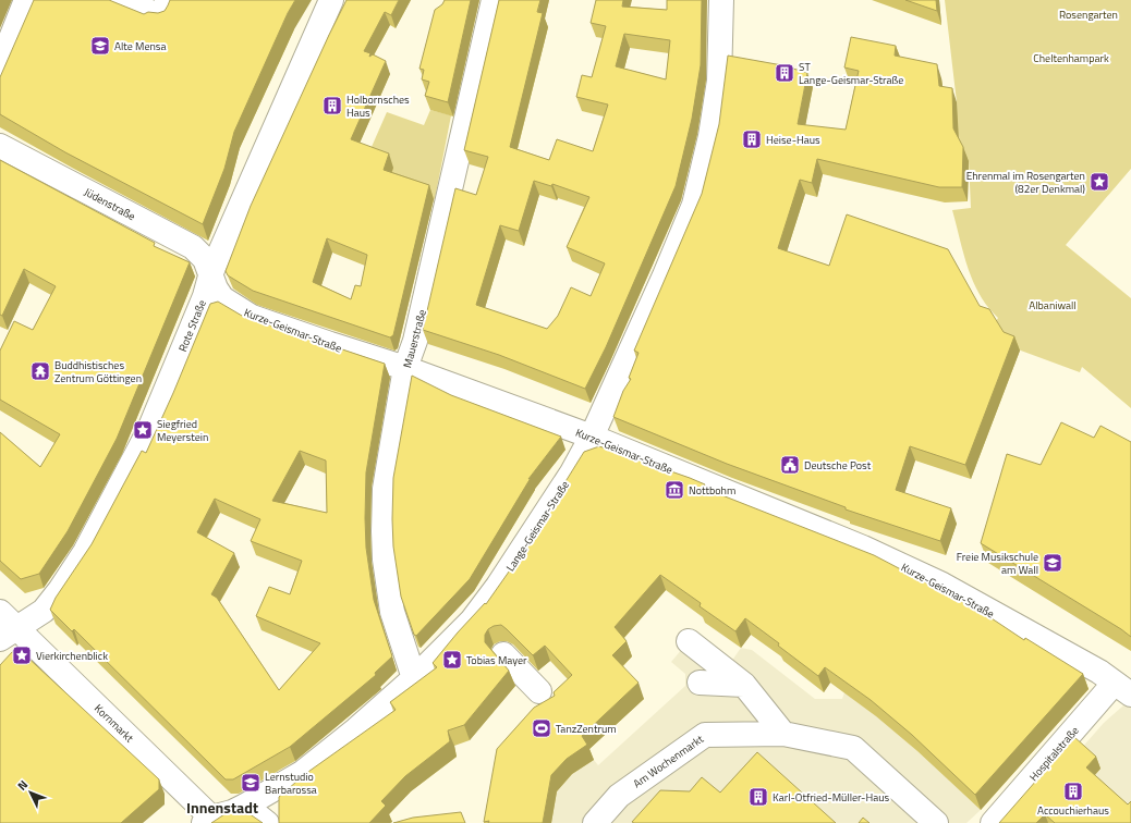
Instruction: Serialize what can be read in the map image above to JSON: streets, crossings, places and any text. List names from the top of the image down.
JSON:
{
  "streets": {
    "street": [
      "Jüdenstraße",
      "Rote Straße",
      "Kurze-Geismar-Straße",
      "Mauerstraße",
      "Lange-Geismar-Straße",
      "Kornmarkt",
      "Hospitalstraße",
      "Am Wochenmarkt"
    ]
  },
  "crossings": [
    ["Jüdenstraße", "Rote Straße"],
    ["Jüdenstraße", "Kurze-Geismar-Straße"],
    ["Rote Straße", "Kurze-Geismar-Straße"],
    ["Rote Straße", "Kornmarkt"],
    ["Kurze-Geismar-Straße", "Mauerstraße"],
    ["Kurze-Geismar-Straße", "Lange-Geismar-Straße"],
    ["Kurze-Geismar-Straße", "Hospitalstraße"],
    ["Mauerstraße", "Lange-Geismar-Straße"],
    ["Lange-Geismar-Straße", "Kornmarkt"]
  ],
  "districts": ["Innenstadt"],
  "parks": ["Rosengarten", "Cheltenhampark", "Albaniwall"],
  "places": {
    "school or university": ["Alte Mensa", "Freie Musikschule am Wall", "Lernstudio Barbarossa"],
    "building": [
      "ST Lange-Geismar-Straße",
      "Holbornsches Haus",
      "Heise-Haus",
      "Accouchierhaus",
      "Karl-Otfried-Müller-Haus"
    ],
    "place": [
      "Ehrenmal im Rosengarten (82er Denkmal)",
      "Siegfried Meyerstein",
      "Vierkirchenblick",
      "Tobias Mayer"
    ],
    "temple": ["Buddhistisches Zentrum Göttingen"],
    "public building": ["Deutsche Post"],
    "museum": ["Nottbohm"],
    "sports": ["TanzZentrum"]
  },
  "north": "top left"
}
